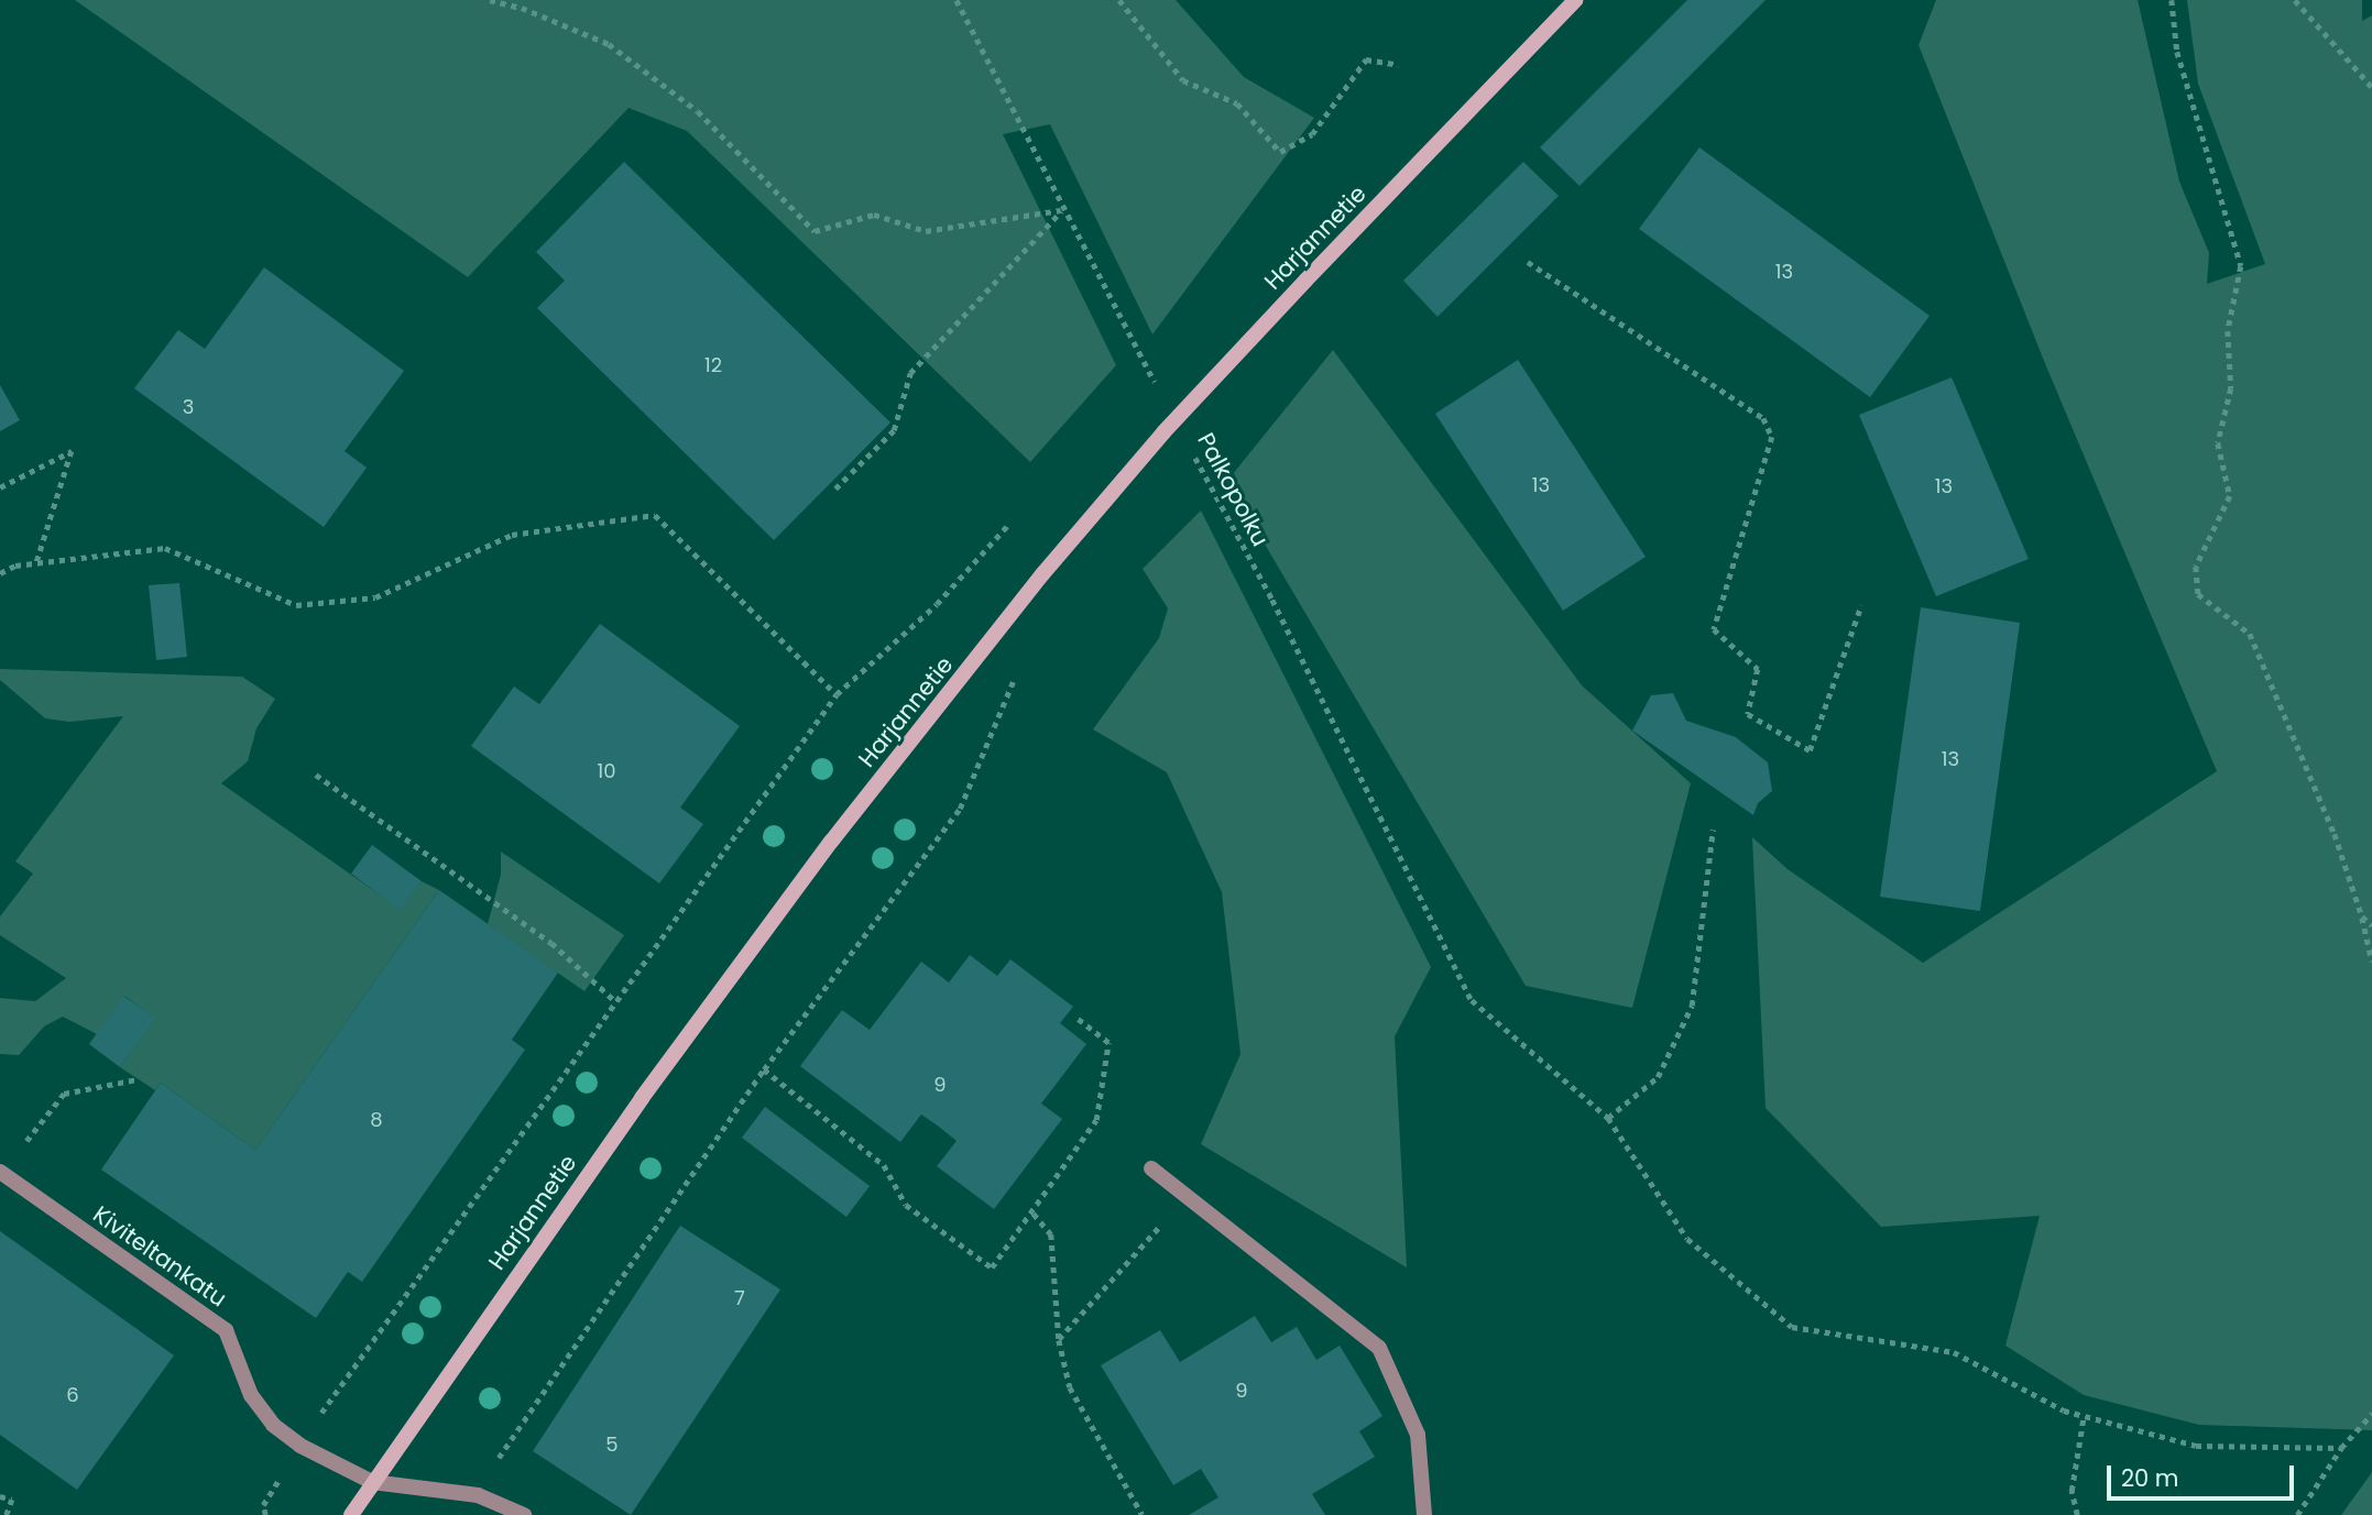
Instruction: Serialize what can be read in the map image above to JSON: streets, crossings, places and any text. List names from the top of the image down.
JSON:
{
  "streets": {
    "street": ["Harjannetie", "Kiviteltankatu"],
    "path": ["Palkopolku"]
  },
  "crossings": [
    ["Harjannetie", "Kiviteltankatu"]
  ],
  "house_numbers": [
    "13",
    "12",
    "3",
    "13",
    "13",
    "13",
    "10",
    "9",
    "8",
    "7",
    "9",
    "6",
    "5"
  ],
  "scale_bar": "20 m"
}
